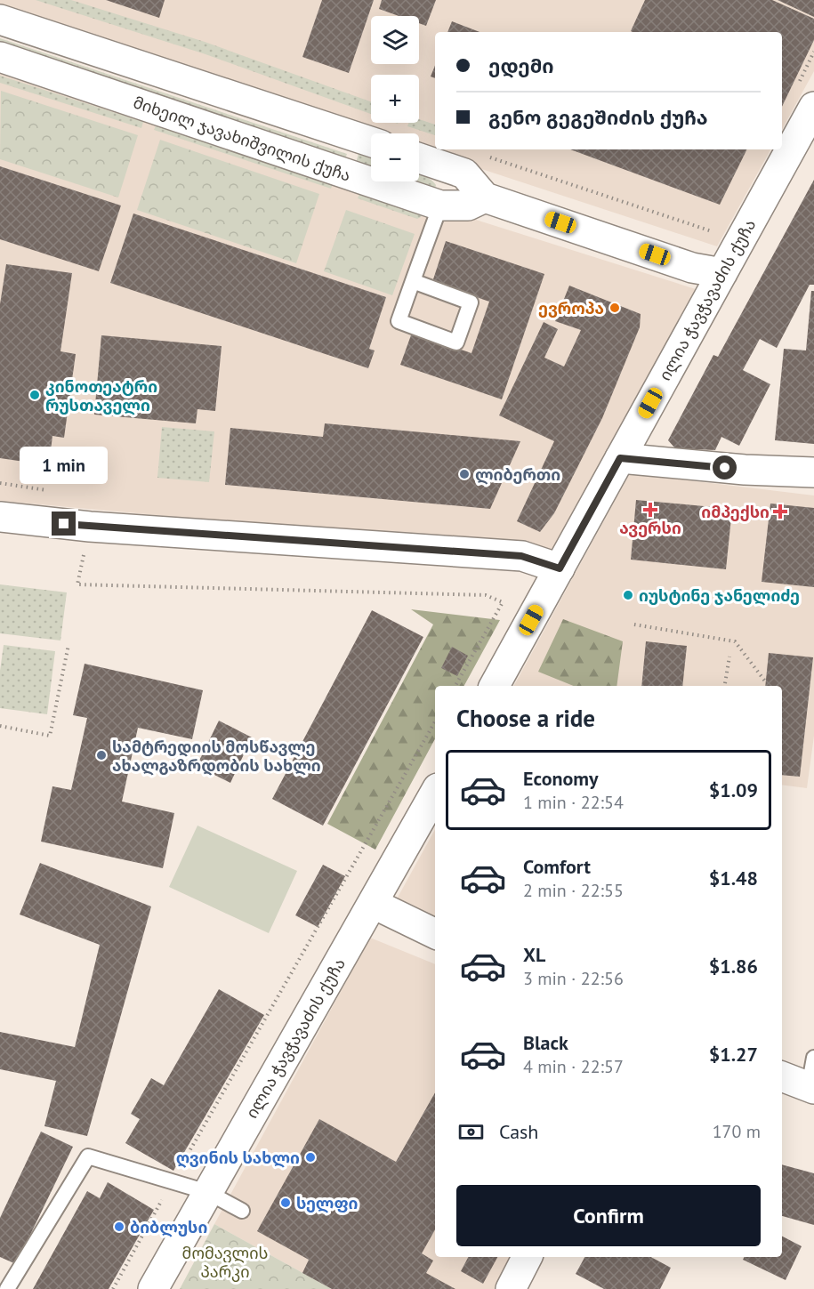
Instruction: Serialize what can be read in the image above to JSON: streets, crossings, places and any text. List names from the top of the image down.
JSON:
{
  "streets": {
    "street": ["მიხეილ ჯავახიშვილის ქუჩა", "ილია ჭავჭავაძის ქუჩა"]
  },
  "parks": ["მომავლის პარკი"],
  "places": {
    "other": [
      "ევროპა",
      "კინოთეატრი რუსთაველი",
      "ლიბერთი",
      "იუსტინე ჯანელიძე",
      "სამტრედიის მოსწავლე ახალგაზრდობის სახლი",
      "ღვინის სახლი",
      "სელფი",
      "ბიბლუსი"
    ],
    "health": ["ავერსი", "იმპექსი"]
  },
  "page": {
    "map_buttons": ["+", "−"],
    "banner": ["ედემი", "გენო გეგეშიძის ქუჩა"],
    "bubble": "1 min",
    "heading": "Choose a ride",
    "list": [
      {
        "name": "Economy",
        "note": "1 min · 22:54",
        "value": "$1.09"
      },
      {
        "name": "Comfort",
        "note": "2 min · 22:55",
        "value": "$1.48"
      },
      {
        "name": "XL",
        "note": "3 min · 22:56",
        "value": "$1.86"
      },
      {
        "name": "Black",
        "note": "4 min · 22:57",
        "value": "$1.27"
      }
    ],
    "pay": ["Cash", "170 m"],
    "buttons": "Confirm"
  }
}
